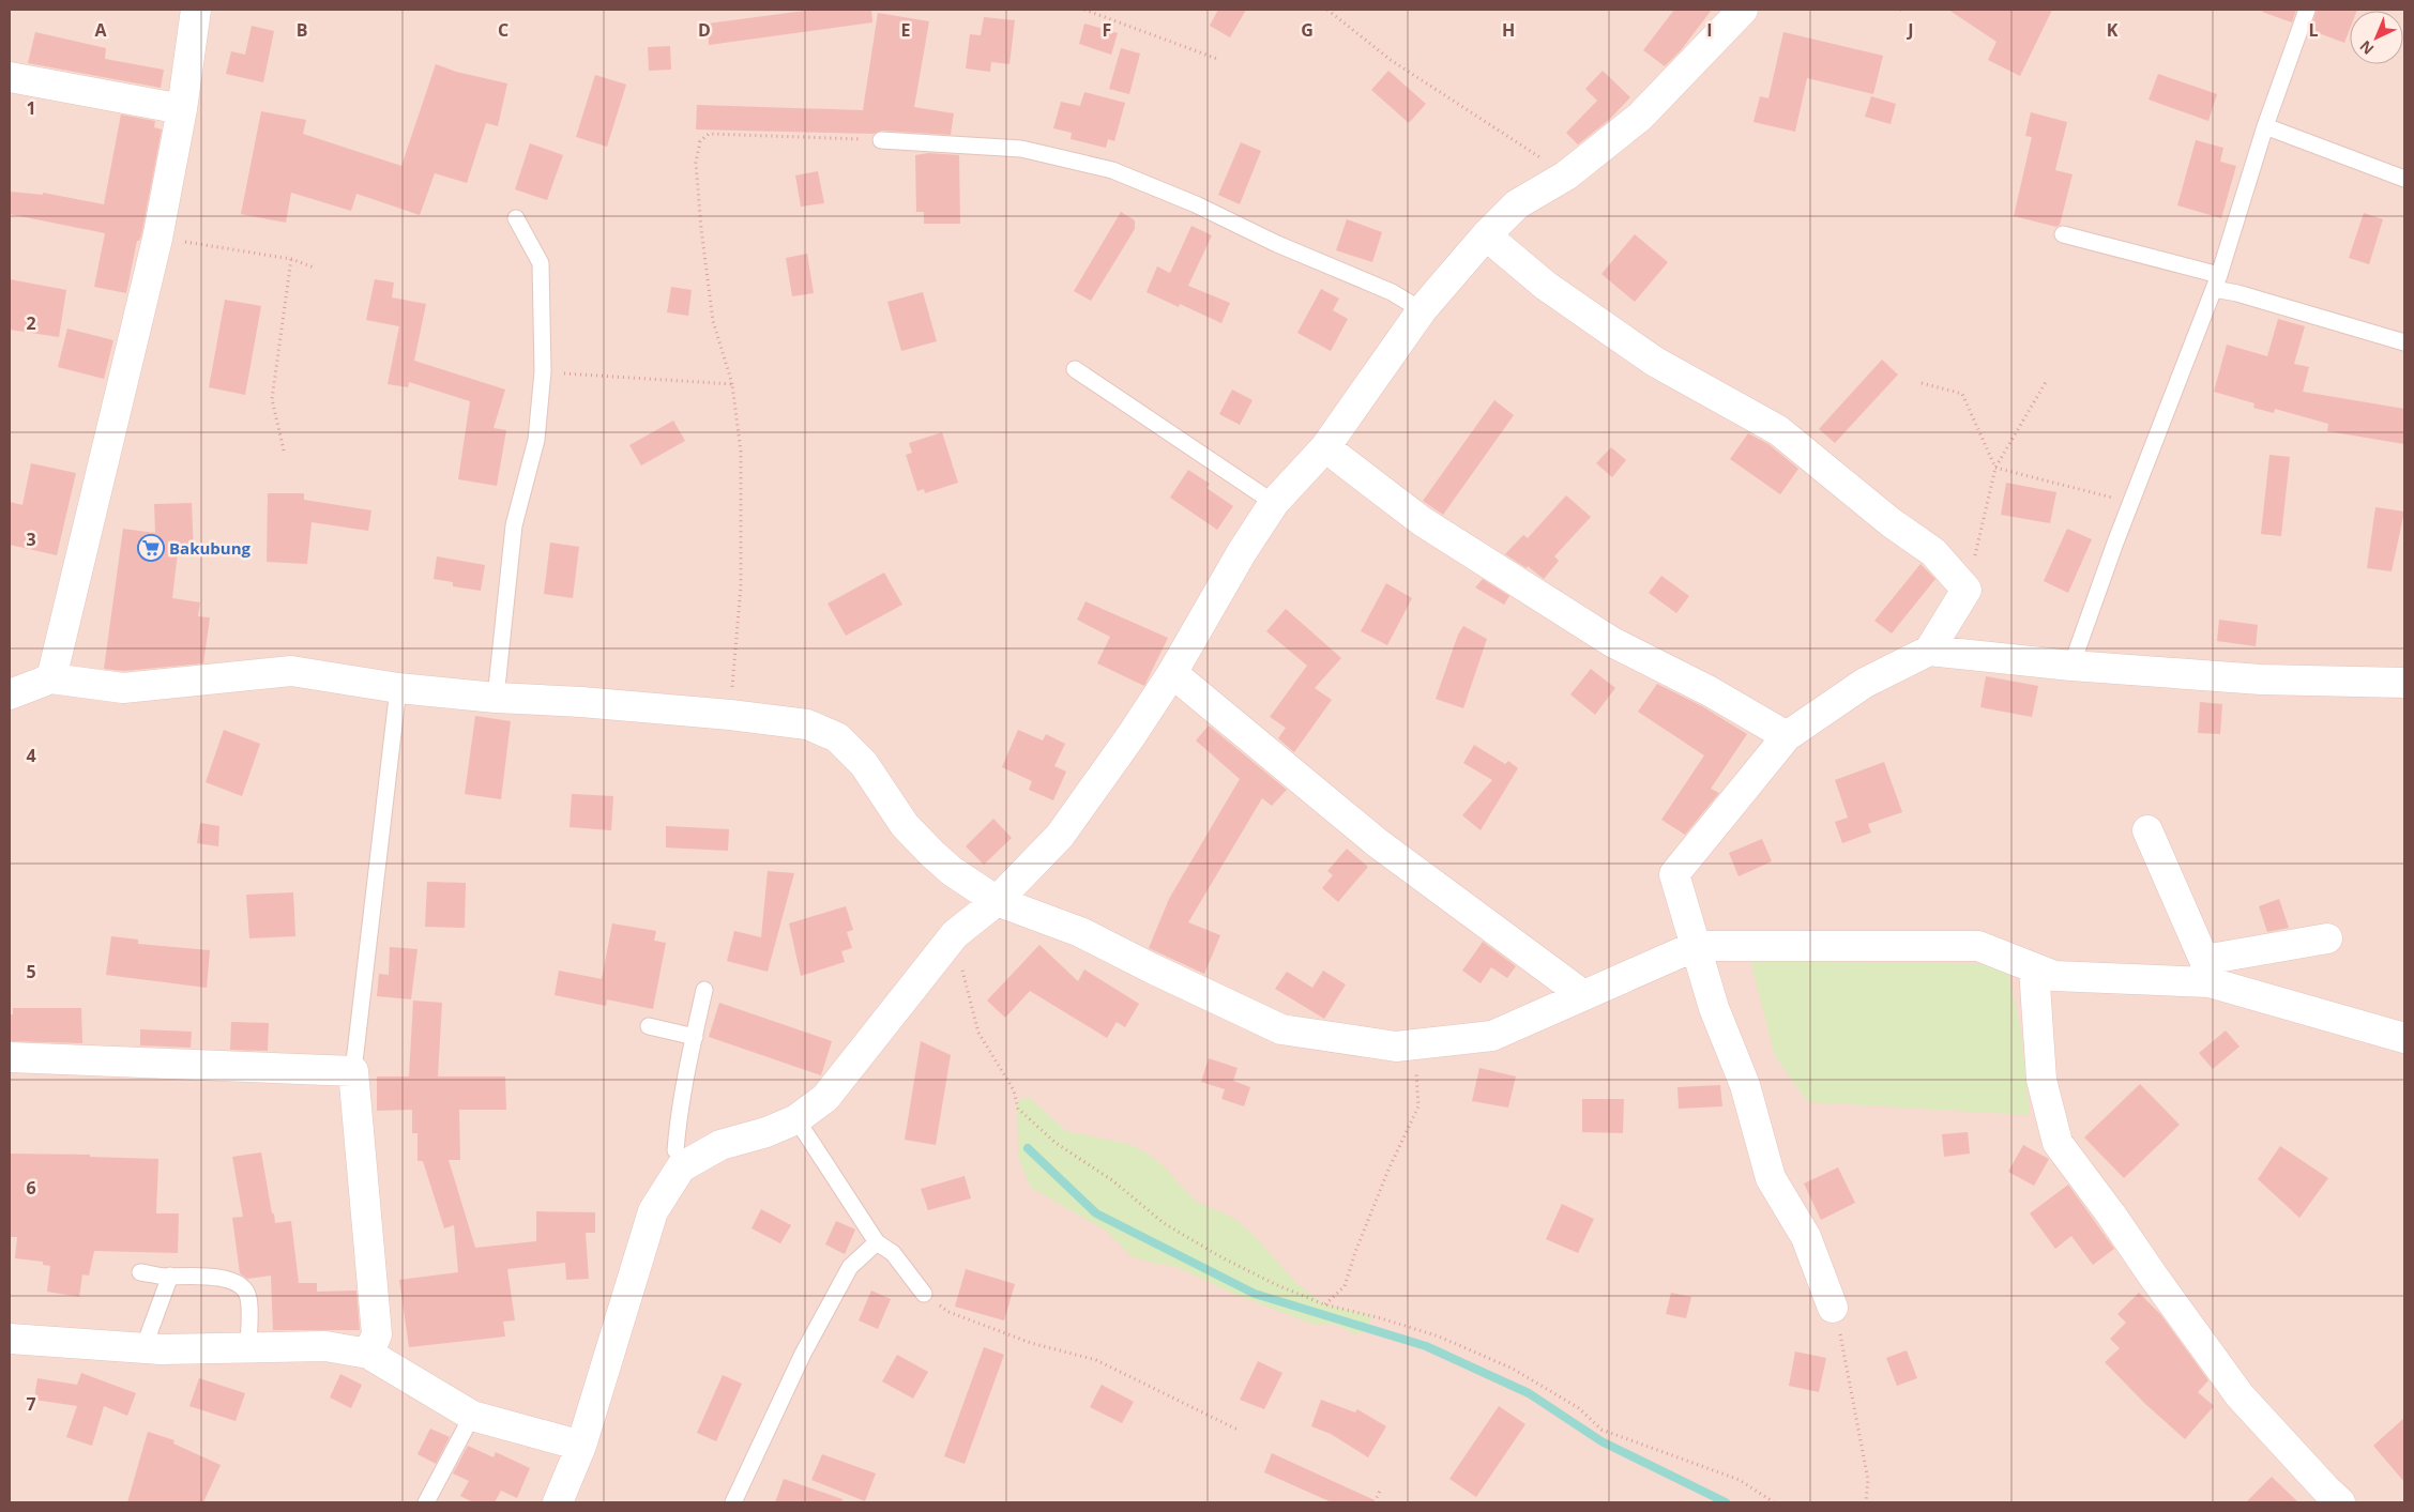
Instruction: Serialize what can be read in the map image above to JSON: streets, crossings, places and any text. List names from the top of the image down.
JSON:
{
  "places": {
    "supermarket": ["Bakubung"]
  },
  "north": "bottom left",
  "grid": {
    "columns": [
      "A",
      "B",
      "C",
      "D",
      "E",
      "F",
      "G",
      "H",
      "I",
      "J",
      "K",
      "L"
    ],
    "rows": [
      "1",
      "2",
      "3",
      "4",
      "5",
      "6",
      "7"
    ]
  }
}
